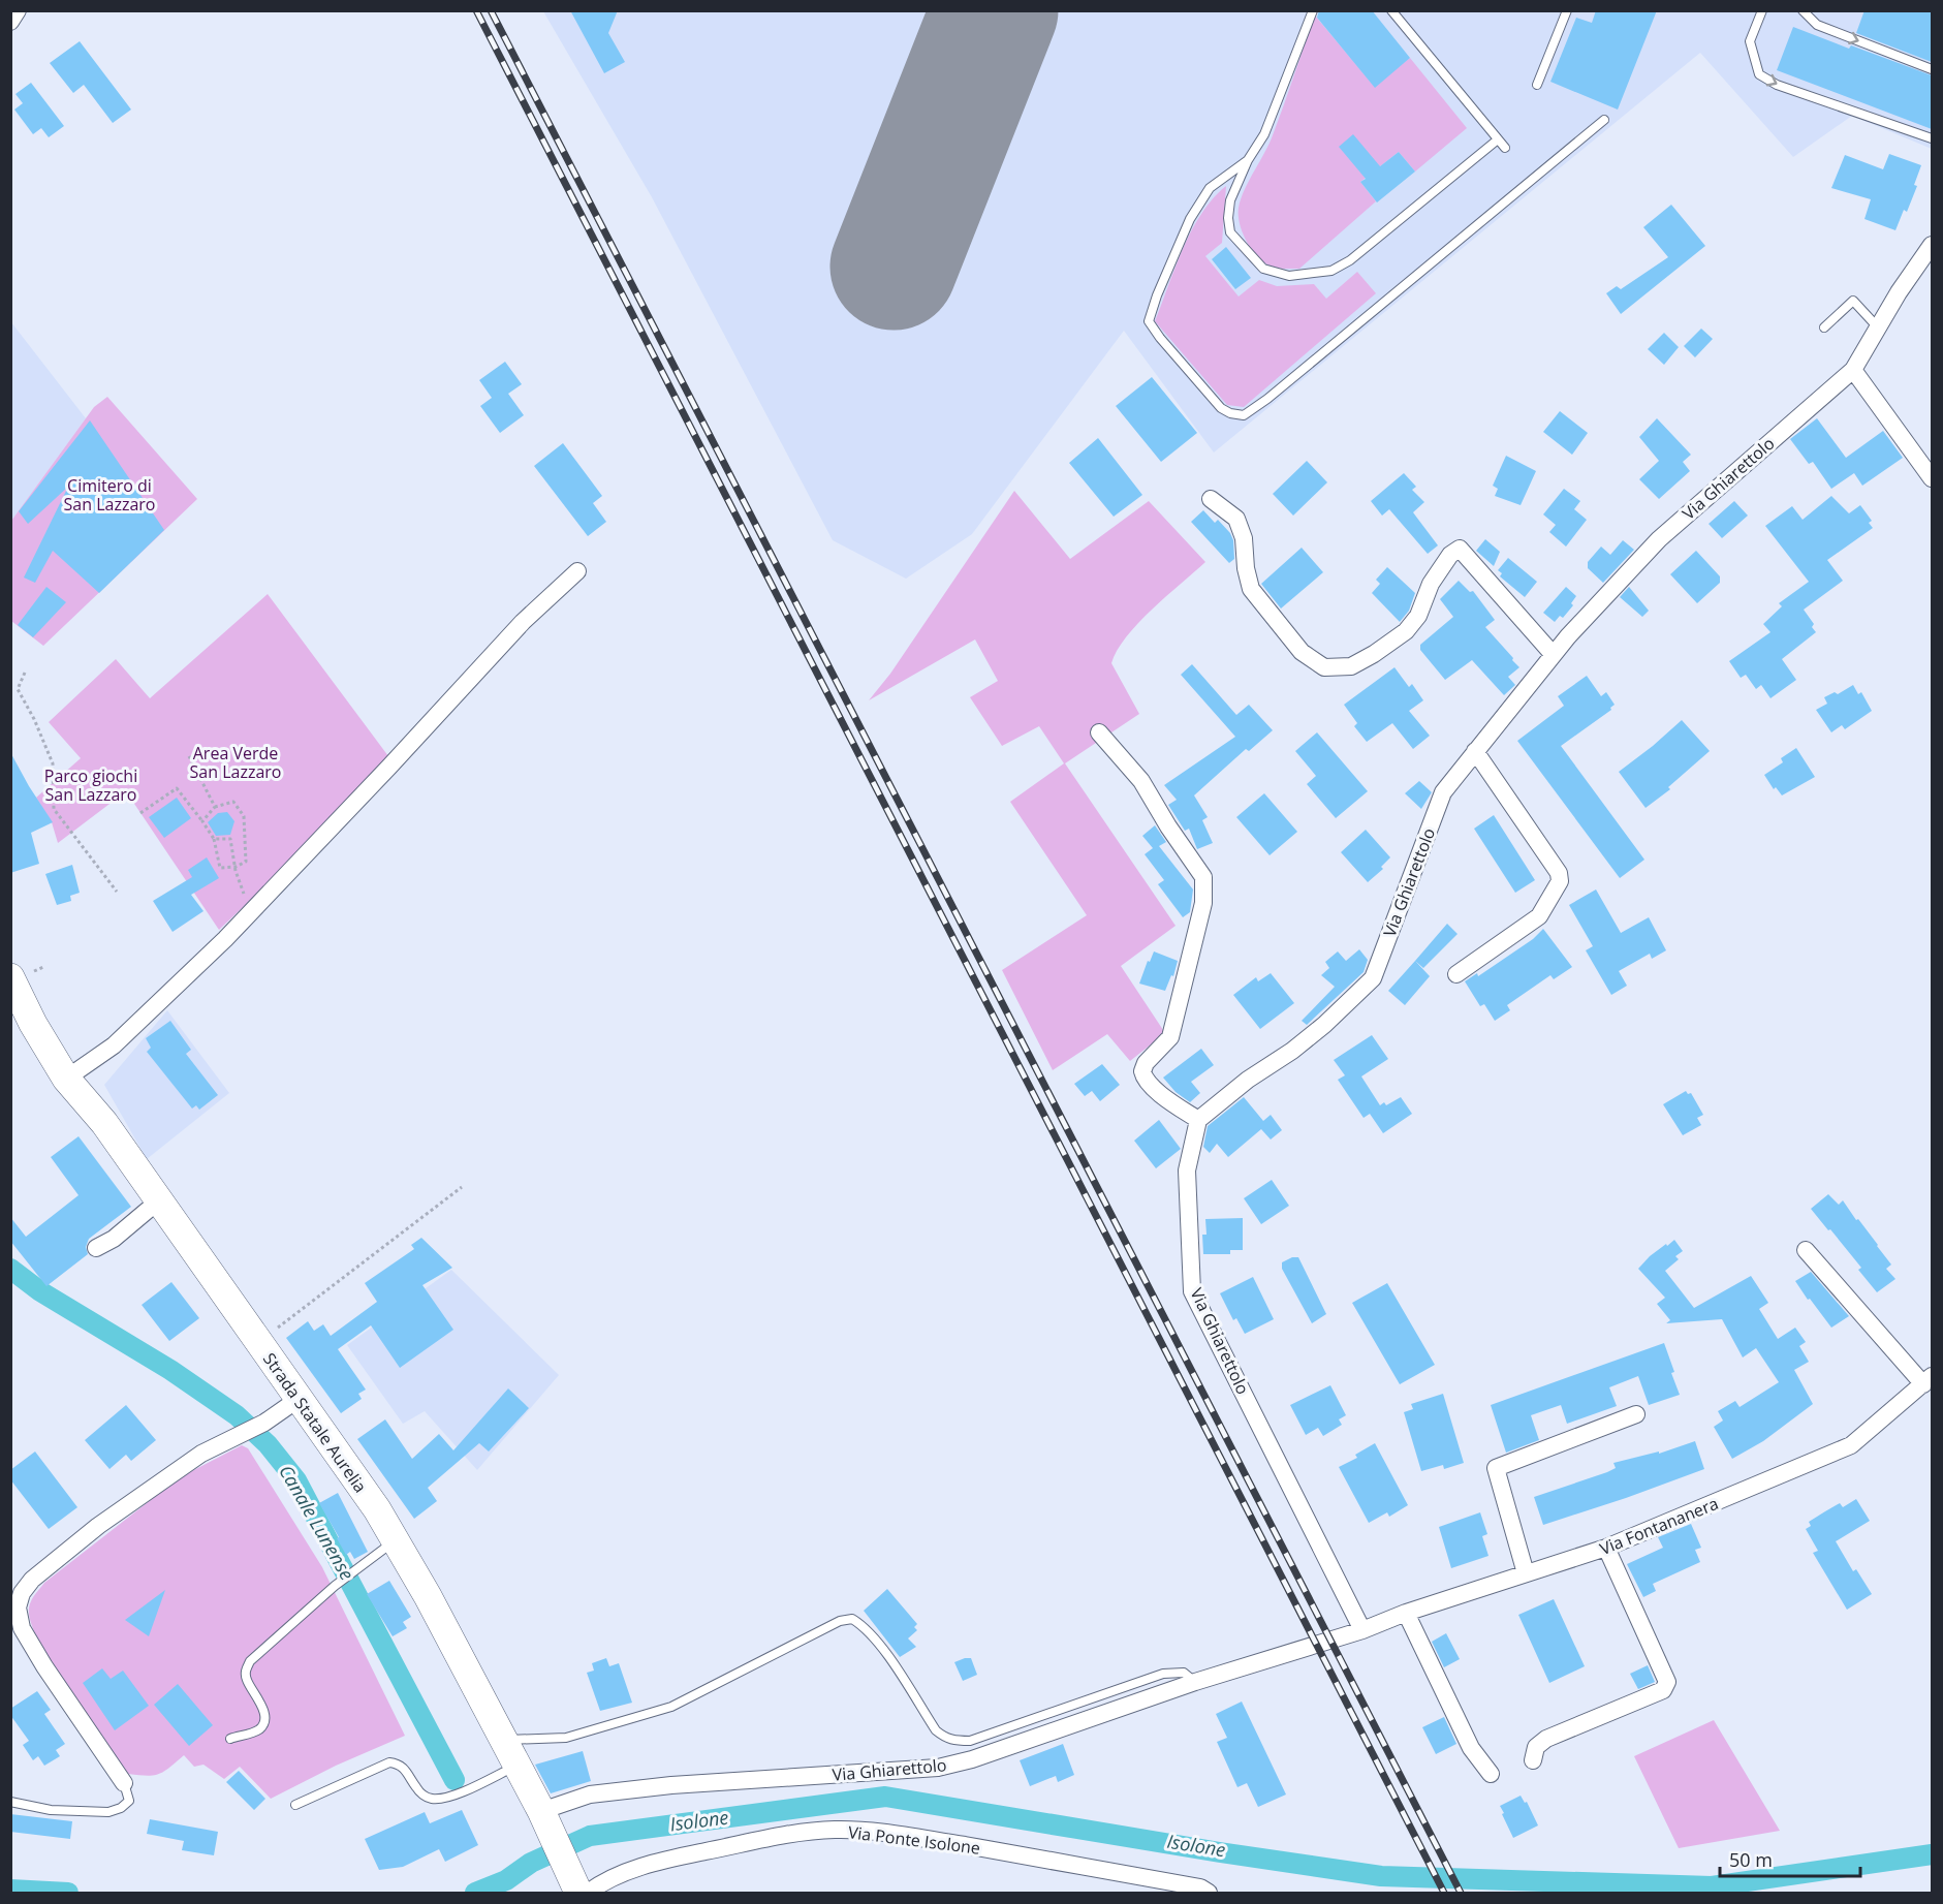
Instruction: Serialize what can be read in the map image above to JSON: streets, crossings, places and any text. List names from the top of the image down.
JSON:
{
  "streets": {
    "main road": ["Strada Statale Aurelia"],
    "street": ["Via Ghiarettolo", "Via Fontananera", "Via Ponte Isolone"]
  },
  "crossings": [
    ["Via Ghiarettolo", "Strada Statale Aurelia"],
    ["Via Ghiarettolo", "Via Fontananera"],
    ["Strada Statale Aurelia", "Via Ponte Isolone"]
  ],
  "water": ["Canale Lunense", "Isolone"],
  "parks": ["Cimitero di San Lazzaro", "Area Verde San Lazzaro", "Parco giochi San Lazzaro"],
  "scale_bar": "50 m"
}
